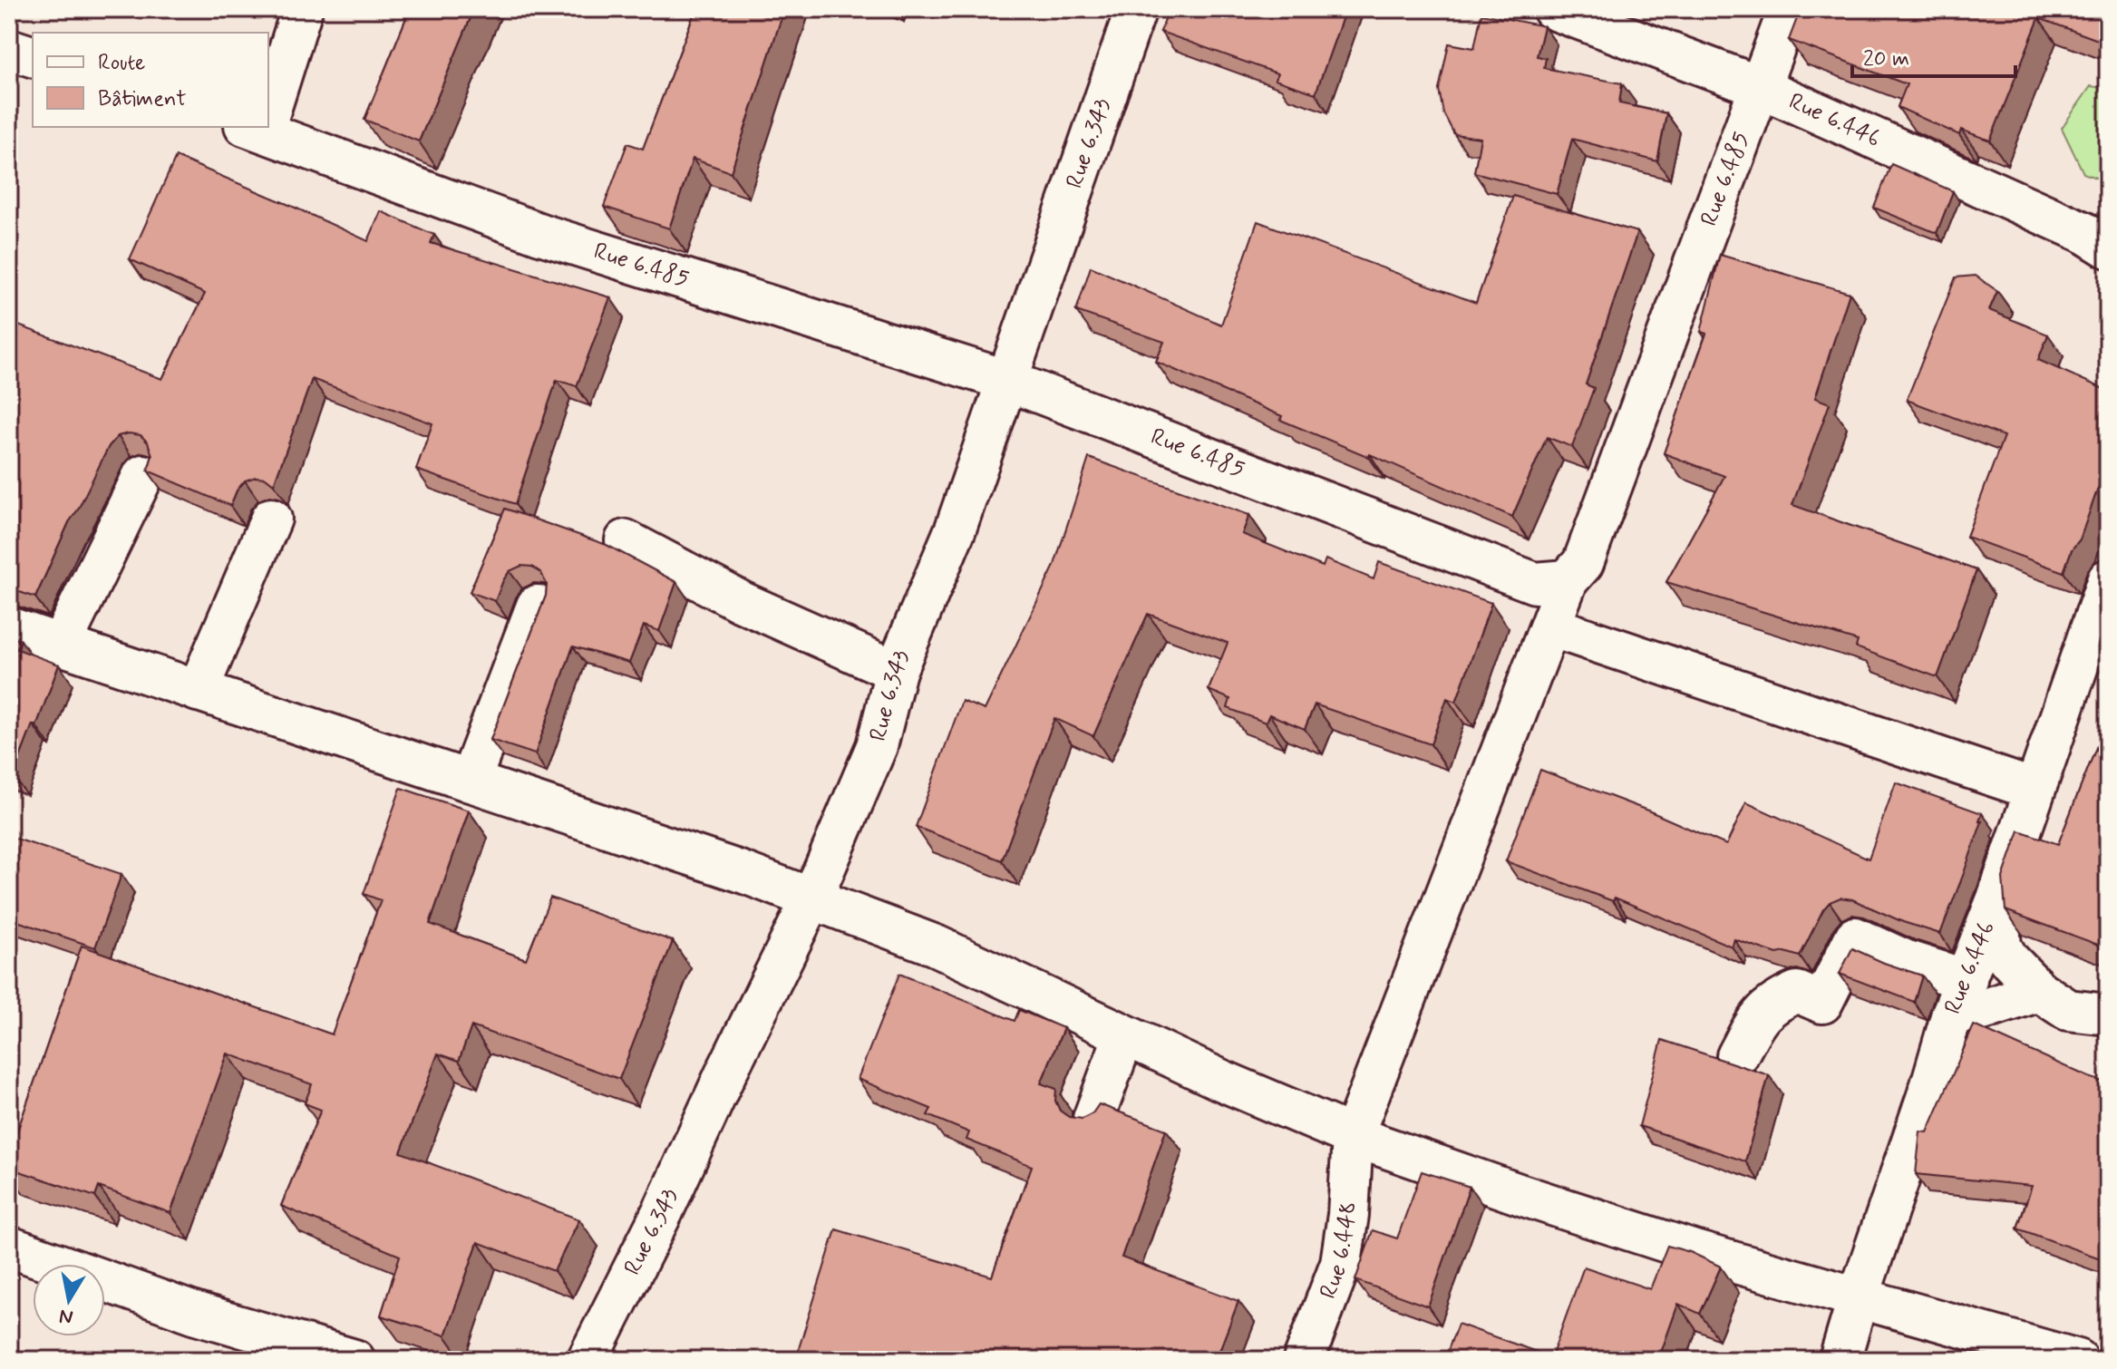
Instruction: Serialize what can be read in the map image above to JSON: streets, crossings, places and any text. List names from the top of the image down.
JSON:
{
  "streets": {
    "street": [
      "Rue 6.446",
      "Rue 6.343",
      "Rue 6.485",
      "Rue 6.448"
    ]
  },
  "crossings": [
    ["Rue 6.446", "Rue 6.485"],
    ["Rue 6.343", "Rue 6.485"],
    ["Rue 6.485", "Rue 6.448"]
  ],
  "legend": ["Route", "Bâtiment"],
  "scale_bar": "20 m",
  "north": "bottom"
}
